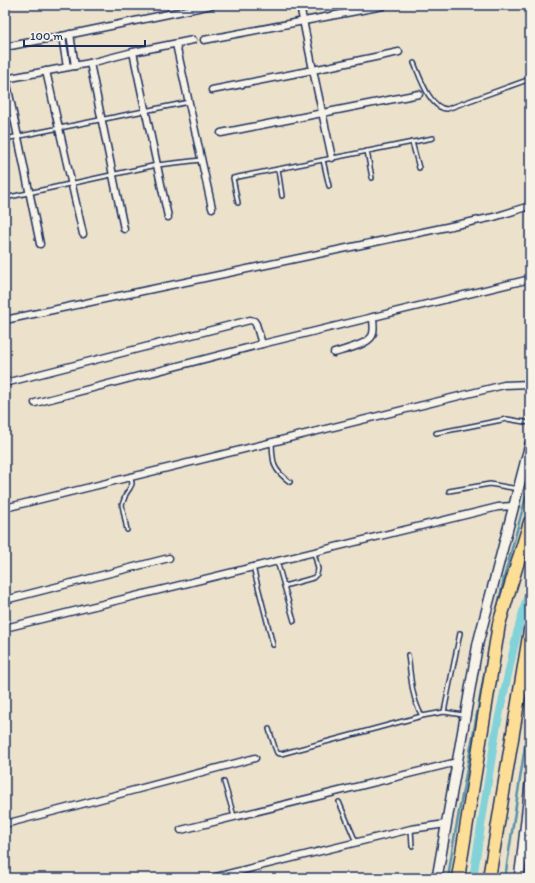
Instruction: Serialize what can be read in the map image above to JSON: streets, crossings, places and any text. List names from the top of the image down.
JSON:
{
  "scale_bar": "100 m"
}
